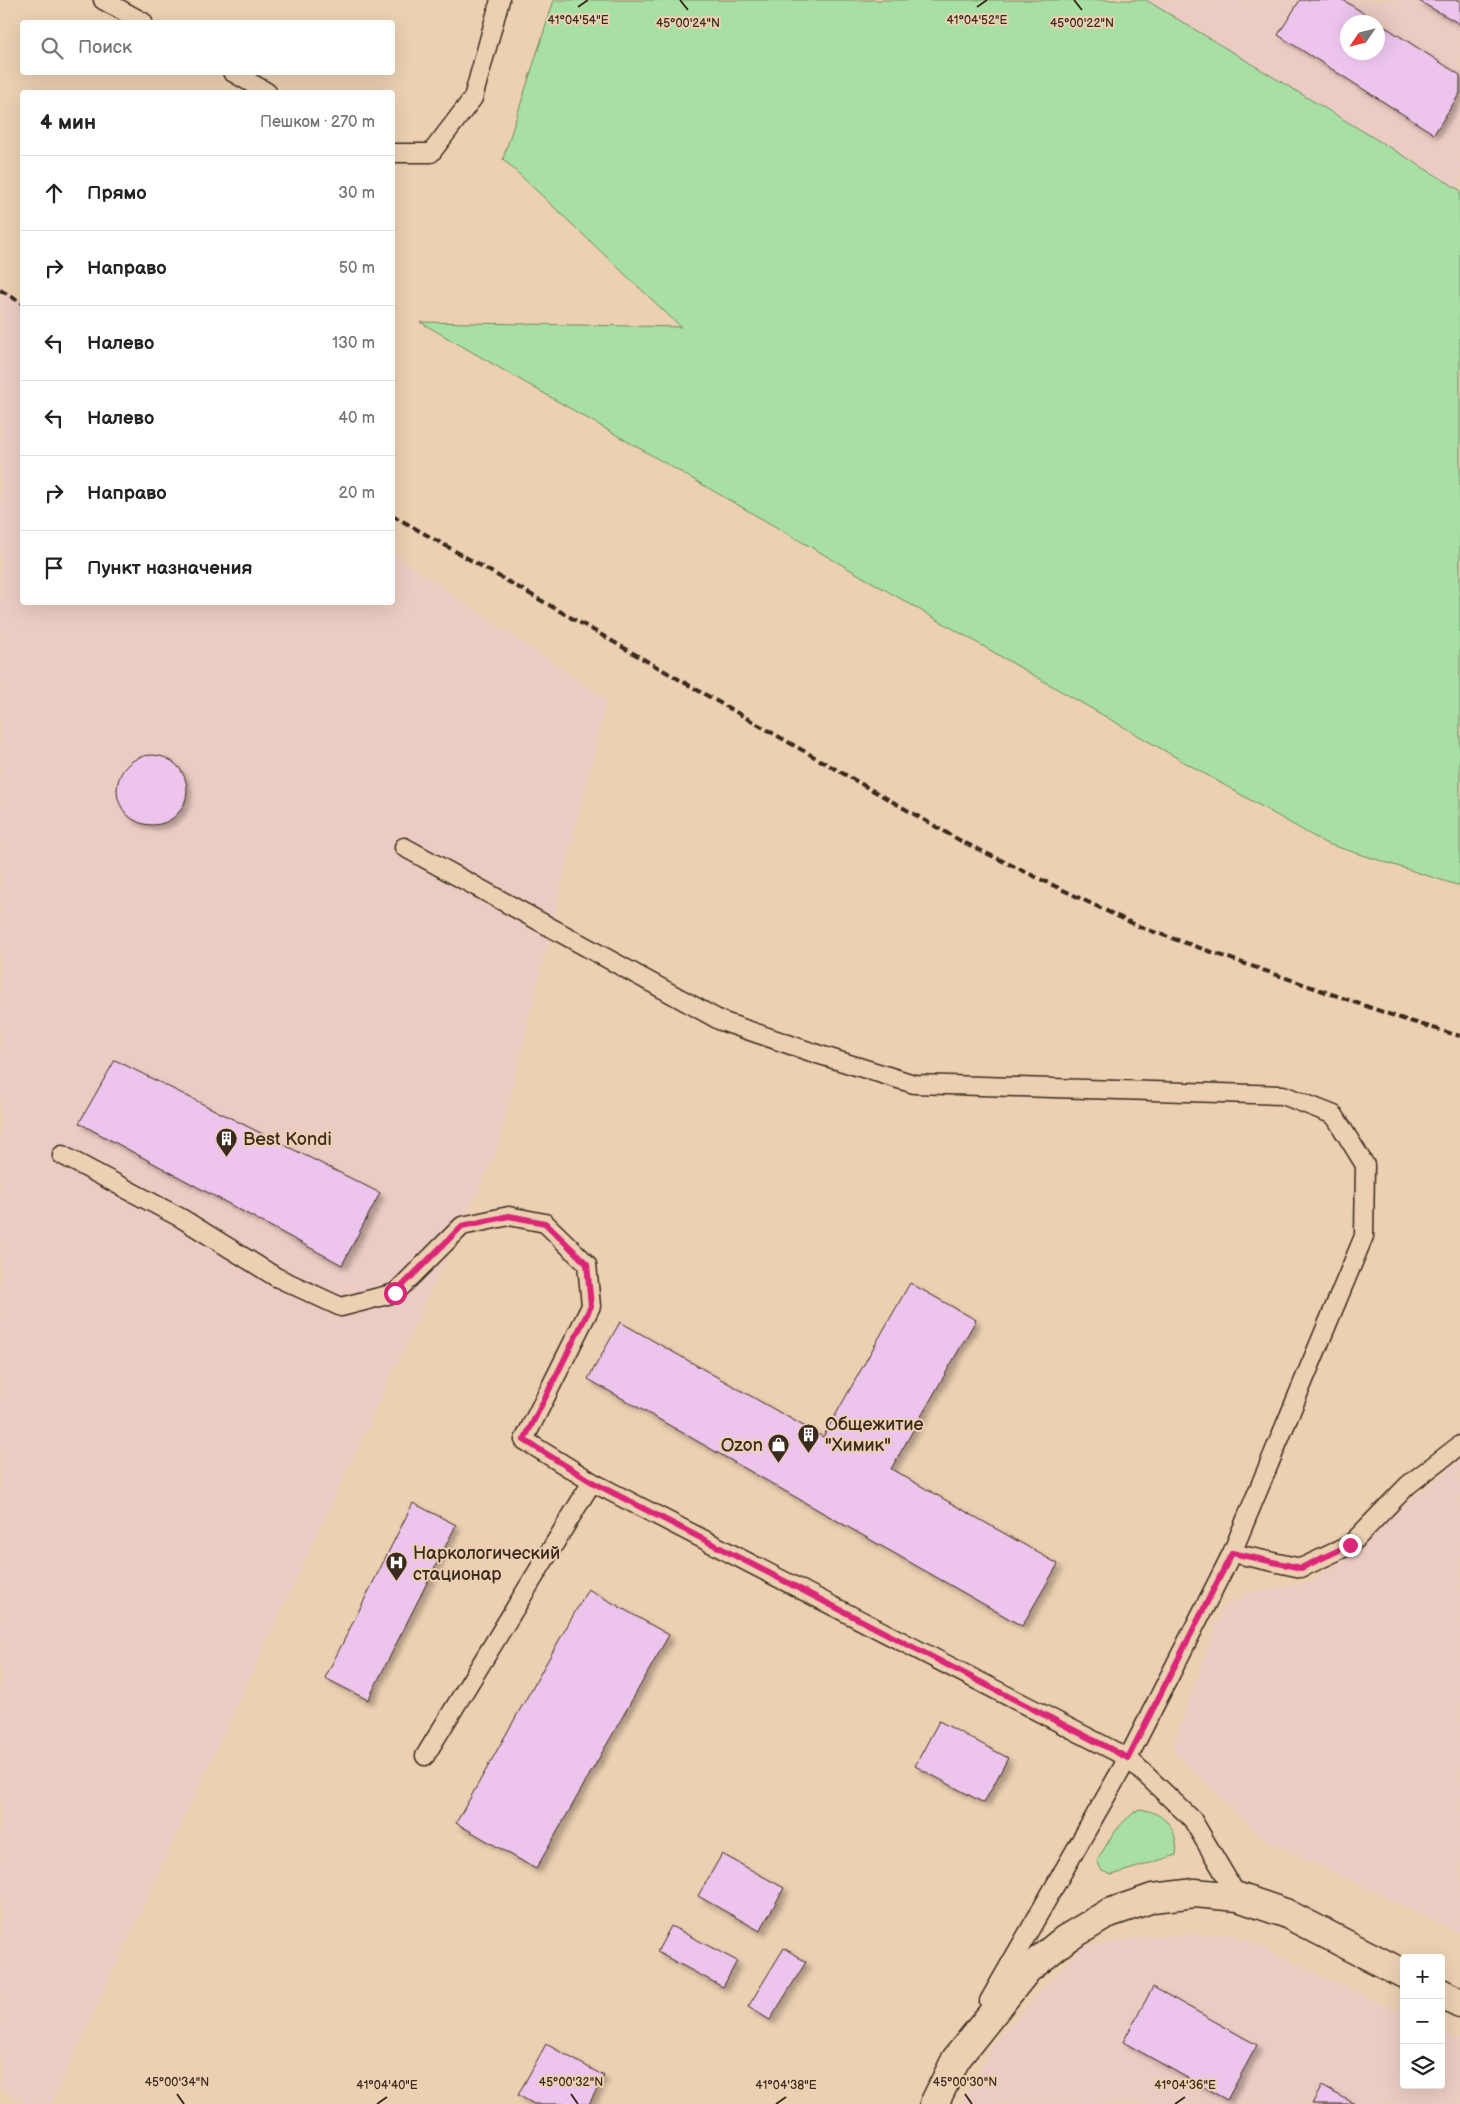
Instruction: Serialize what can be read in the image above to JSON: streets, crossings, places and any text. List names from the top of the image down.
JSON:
{
  "places": {
    "building": ["Best Kondi", "Общежитие \"Химик\""],
    "shop": ["Ozon"],
    "hospital": ["Наркологический стационар"]
  },
  "north": "bottom left",
  "page": {
    "search": "Поиск",
    "heading": ["4 мин", "Пешком · 270 m"],
    "list": [
      ["Прямо", "30 m"],
      ["Направо", "50 m"],
      ["Налево", "130 m"],
      ["Налево", "40 m"],
      ["Направо", "20 m"],
      "Пункт назначения"
    ],
    "map_buttons": ["+", "−"]
  },
  "coordinates": [
    "41°04'52\"E",
    "41°04'54\"E",
    "45°00'24\"N",
    "45°00'22\"N",
    "45°00'34\"N",
    "45°00'32\"N",
    "45°00'30\"N",
    "41°04'40\"E",
    "41°04'38\"E",
    "41°04'36\"E"
  ]
}
